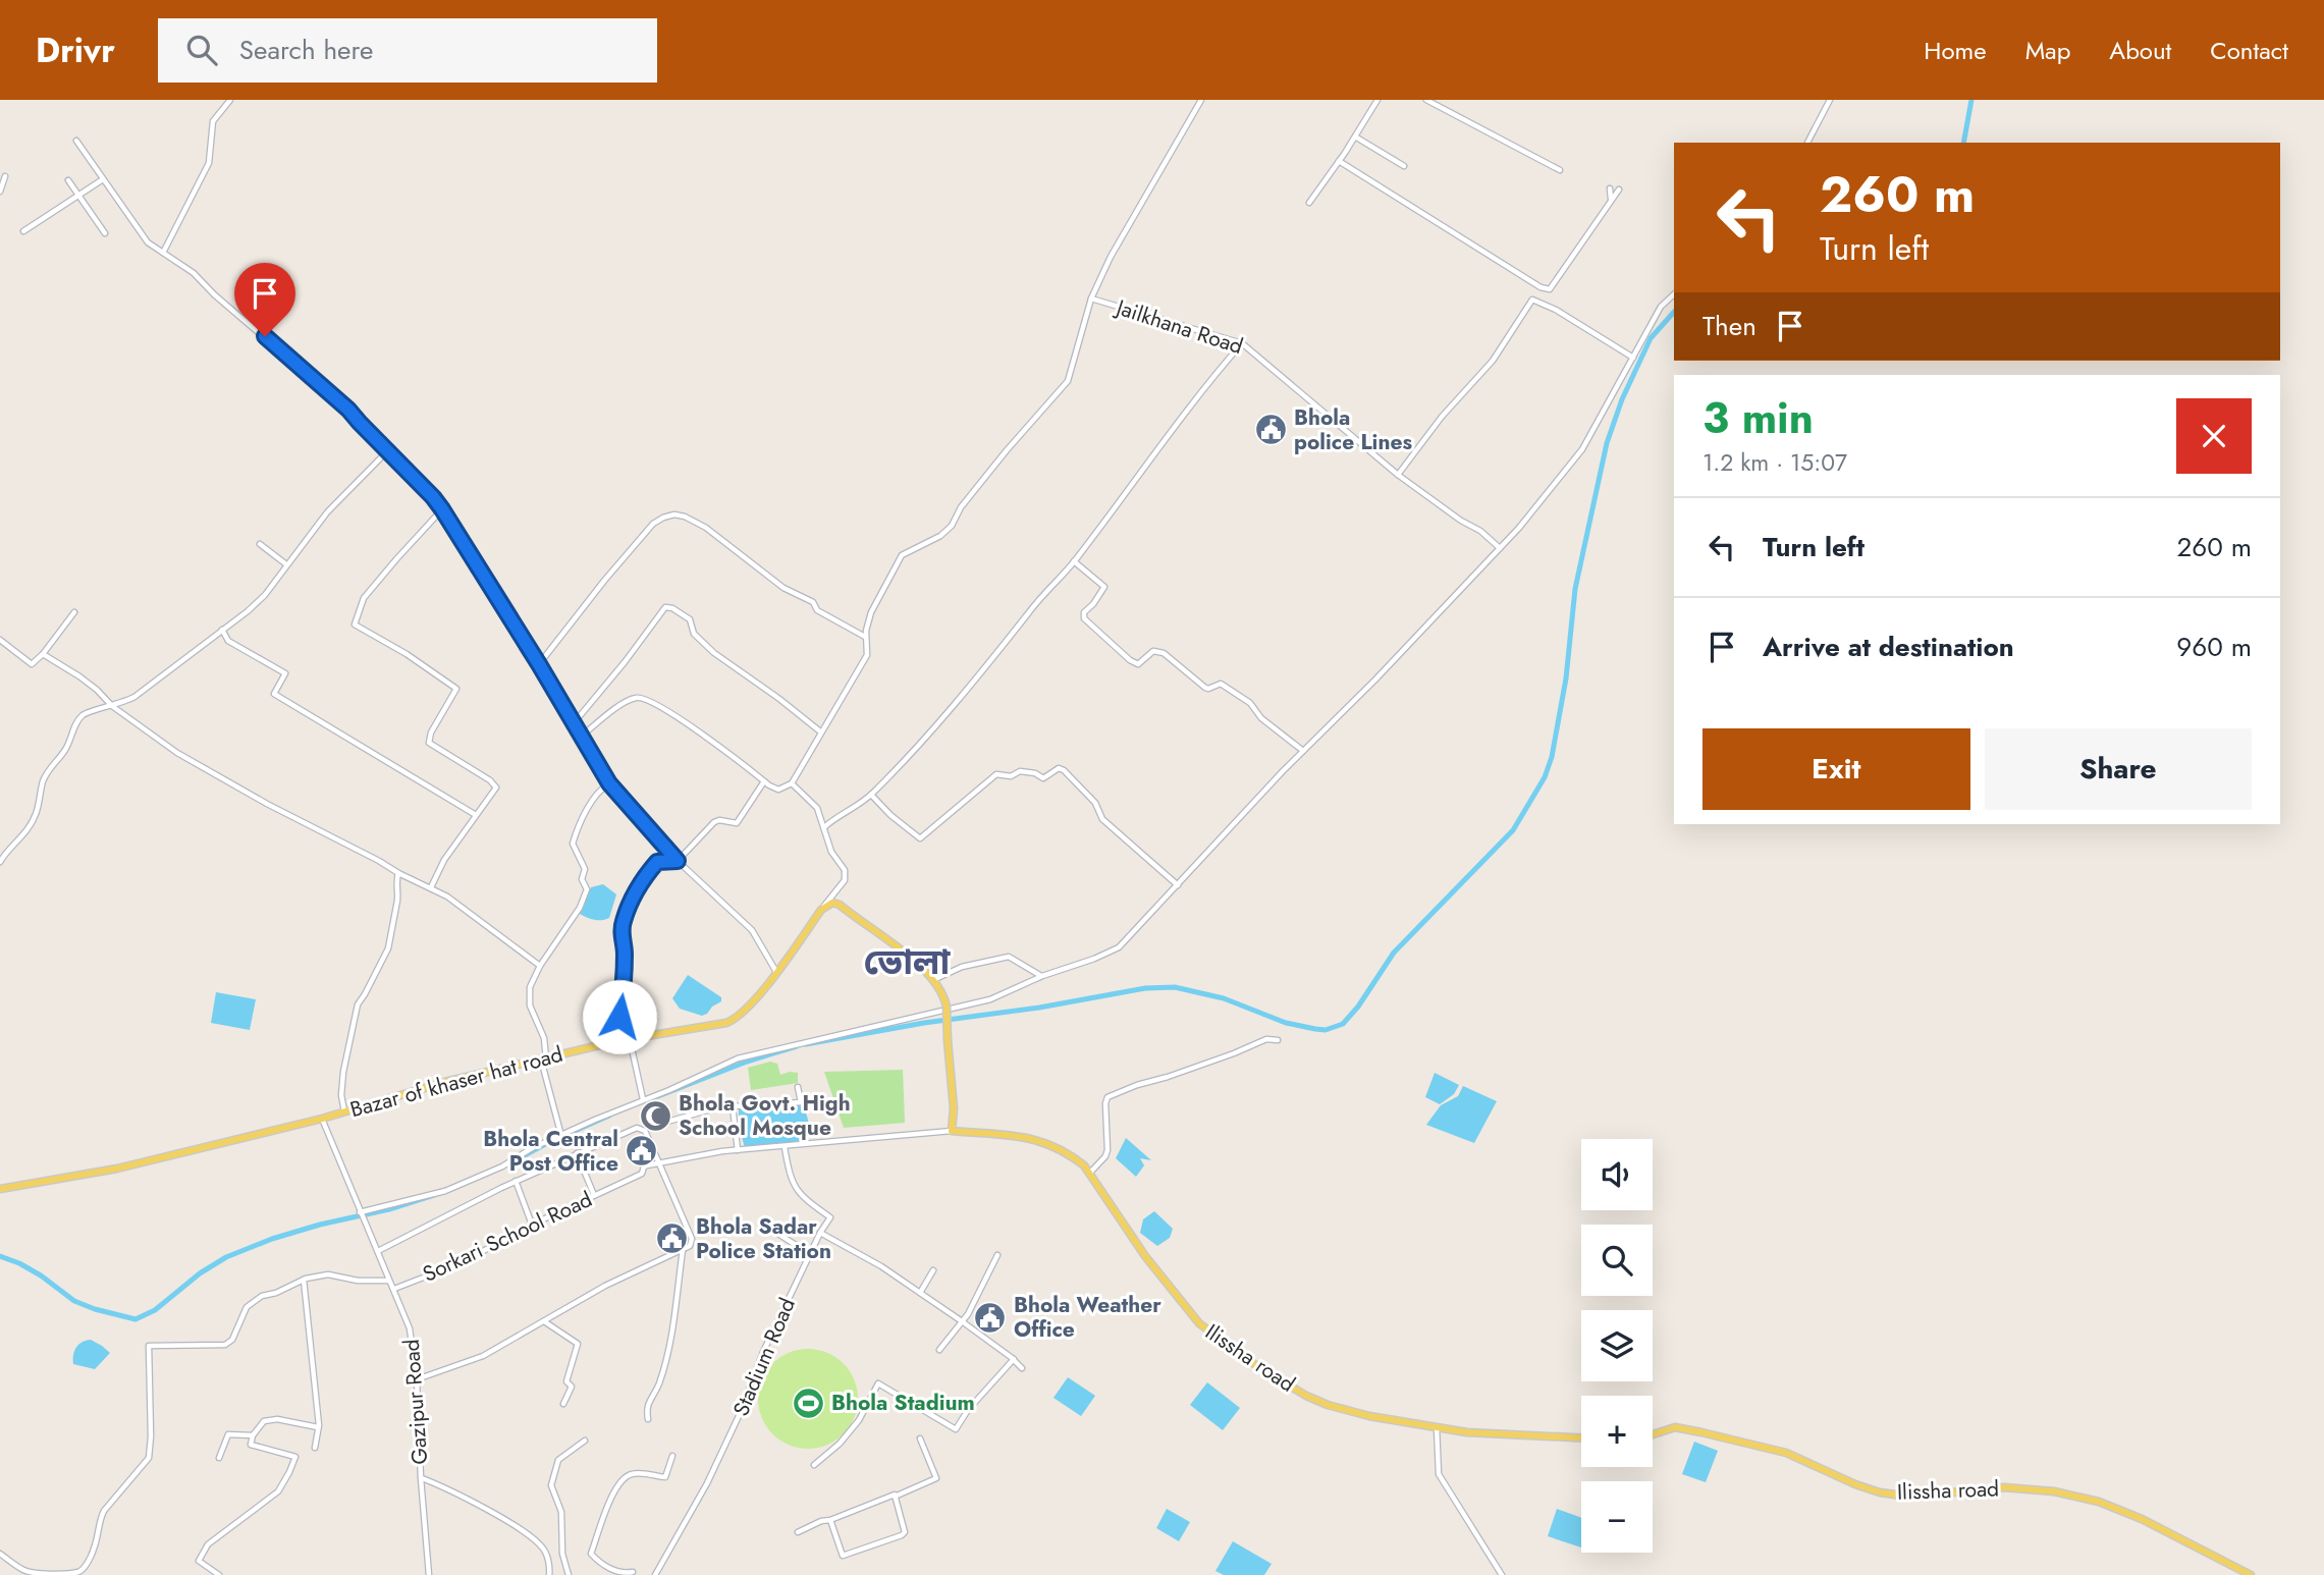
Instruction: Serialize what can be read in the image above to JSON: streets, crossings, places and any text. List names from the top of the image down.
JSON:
{
  "streets": {
    "main road": ["Bazar of khaser hat road", "Ilissha road"],
    "street": [
      "Jailkhana Road",
      "Sorkari School Road",
      "Stadium Road",
      "Gazipur Road"
    ]
  },
  "crossings": [
    ["Bazar of khaser hat road", "Gazipur Road"],
    ["Sorkari School Road", "Ilissha road"],
    ["Sorkari School Road", "Gazipur Road"]
  ],
  "districts": ["ভোলা"],
  "places": {
    "public building": [
      "Bhola police Lines",
      "Bhola Central Post Office",
      "Bhola Sadar Police Station",
      "Bhola Weather Office"
    ],
    "mosque": ["Bhola Govt. High School Mosque"],
    "sports": ["Bhola Stadium"]
  },
  "page": {
    "header": "Drivr",
    "search": "Search here",
    "nav": [
      "Home",
      "Map",
      "About",
      "Contact"
    ],
    "turn": ["260 m", "Turn left"],
    "then": "Then",
    "heading": ["3 min", "1.2 km · 15:07"],
    "list": [
      {
        "name": "Turn left",
        "value": "260 m"
      },
      {
        "name": "Arrive at destination",
        "value": "960 m"
      }
    ],
    "buttons": ["Exit", "Share"],
    "map_buttons": ["+", "−"]
  }
}
